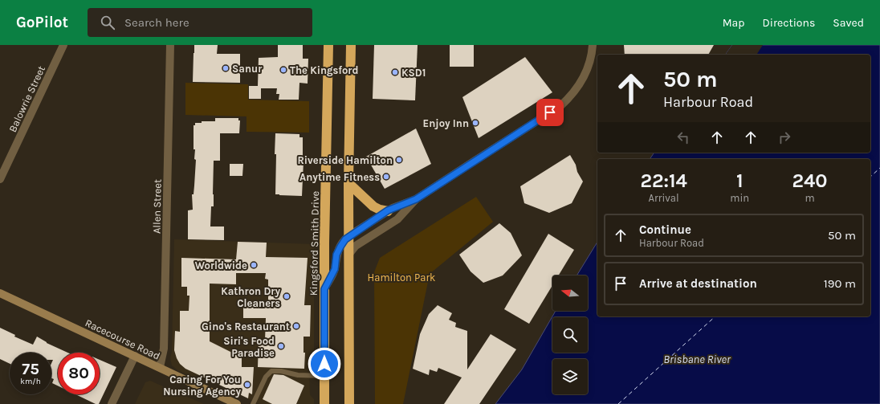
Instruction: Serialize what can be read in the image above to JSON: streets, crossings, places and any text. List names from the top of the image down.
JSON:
{
  "streets": {
    "highway": ["Kingsford Smith Drive"],
    "street": ["Balowrie Street", "Allen Street", "Racecourse Road"]
  },
  "crossings": [
    ["Allen Street", "Racecourse Road"]
  ],
  "water": ["Brisbane River"],
  "parks": ["Hamilton Park"],
  "places": [
    "Sanur",
    "The Kingsford",
    "KSD1",
    "Enjoy Inn",
    "Riverside Hamilton",
    "Anytime Fitness",
    "Worldwide",
    "Kathron Dry Cleaners",
    "Gino's Restaurant",
    "Siri's Food Paradise",
    "Caring For You Nursing Agency"
  ],
  "north": "left",
  "page": {
    "header": "GoPilot",
    "search": "Search here",
    "nav": ["Map", "Directions", "Saved"],
    "turn": ["50 m", "Harbour Road"],
    "eta": [
      "22:14",
      "Arrival",
      "1",
      "min",
      "240",
      "m"
    ],
    "list": [
      {
        "name": "Continue",
        "note": "Harbour Road",
        "value": "50 m"
      },
      {
        "name": "Arrive at destination",
        "value": "190 m"
      }
    ],
    "speed": "75 km/h",
    "limit": "80"
  }
}
